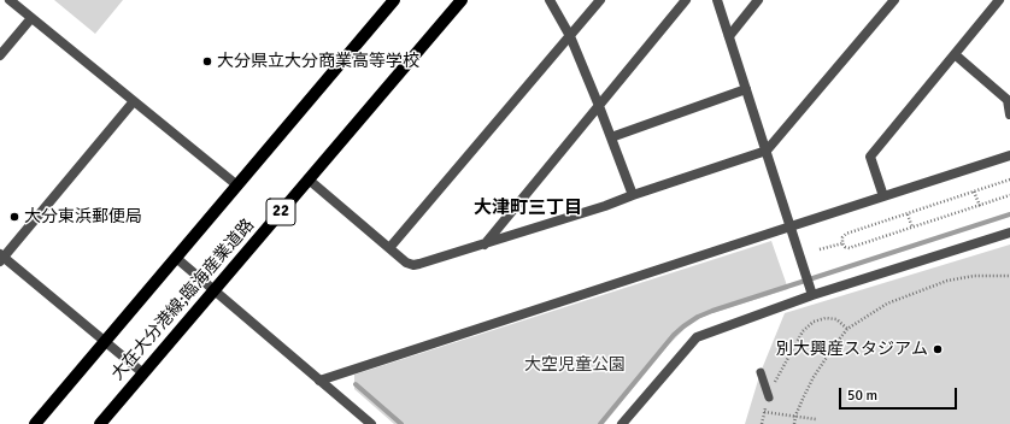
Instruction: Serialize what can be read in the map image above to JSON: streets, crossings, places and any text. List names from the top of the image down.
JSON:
{
  "streets": {
    "main road": ["22", "大在大分港線;臨海産業道路"]
  },
  "districts": ["大津町三丁目"],
  "parks": ["大空児童公園"],
  "places": ["大分県立大分商業高等学校", "大分東浜郵便局", "別大興産スタジアム"],
  "scale_bar": "50 m"
}
